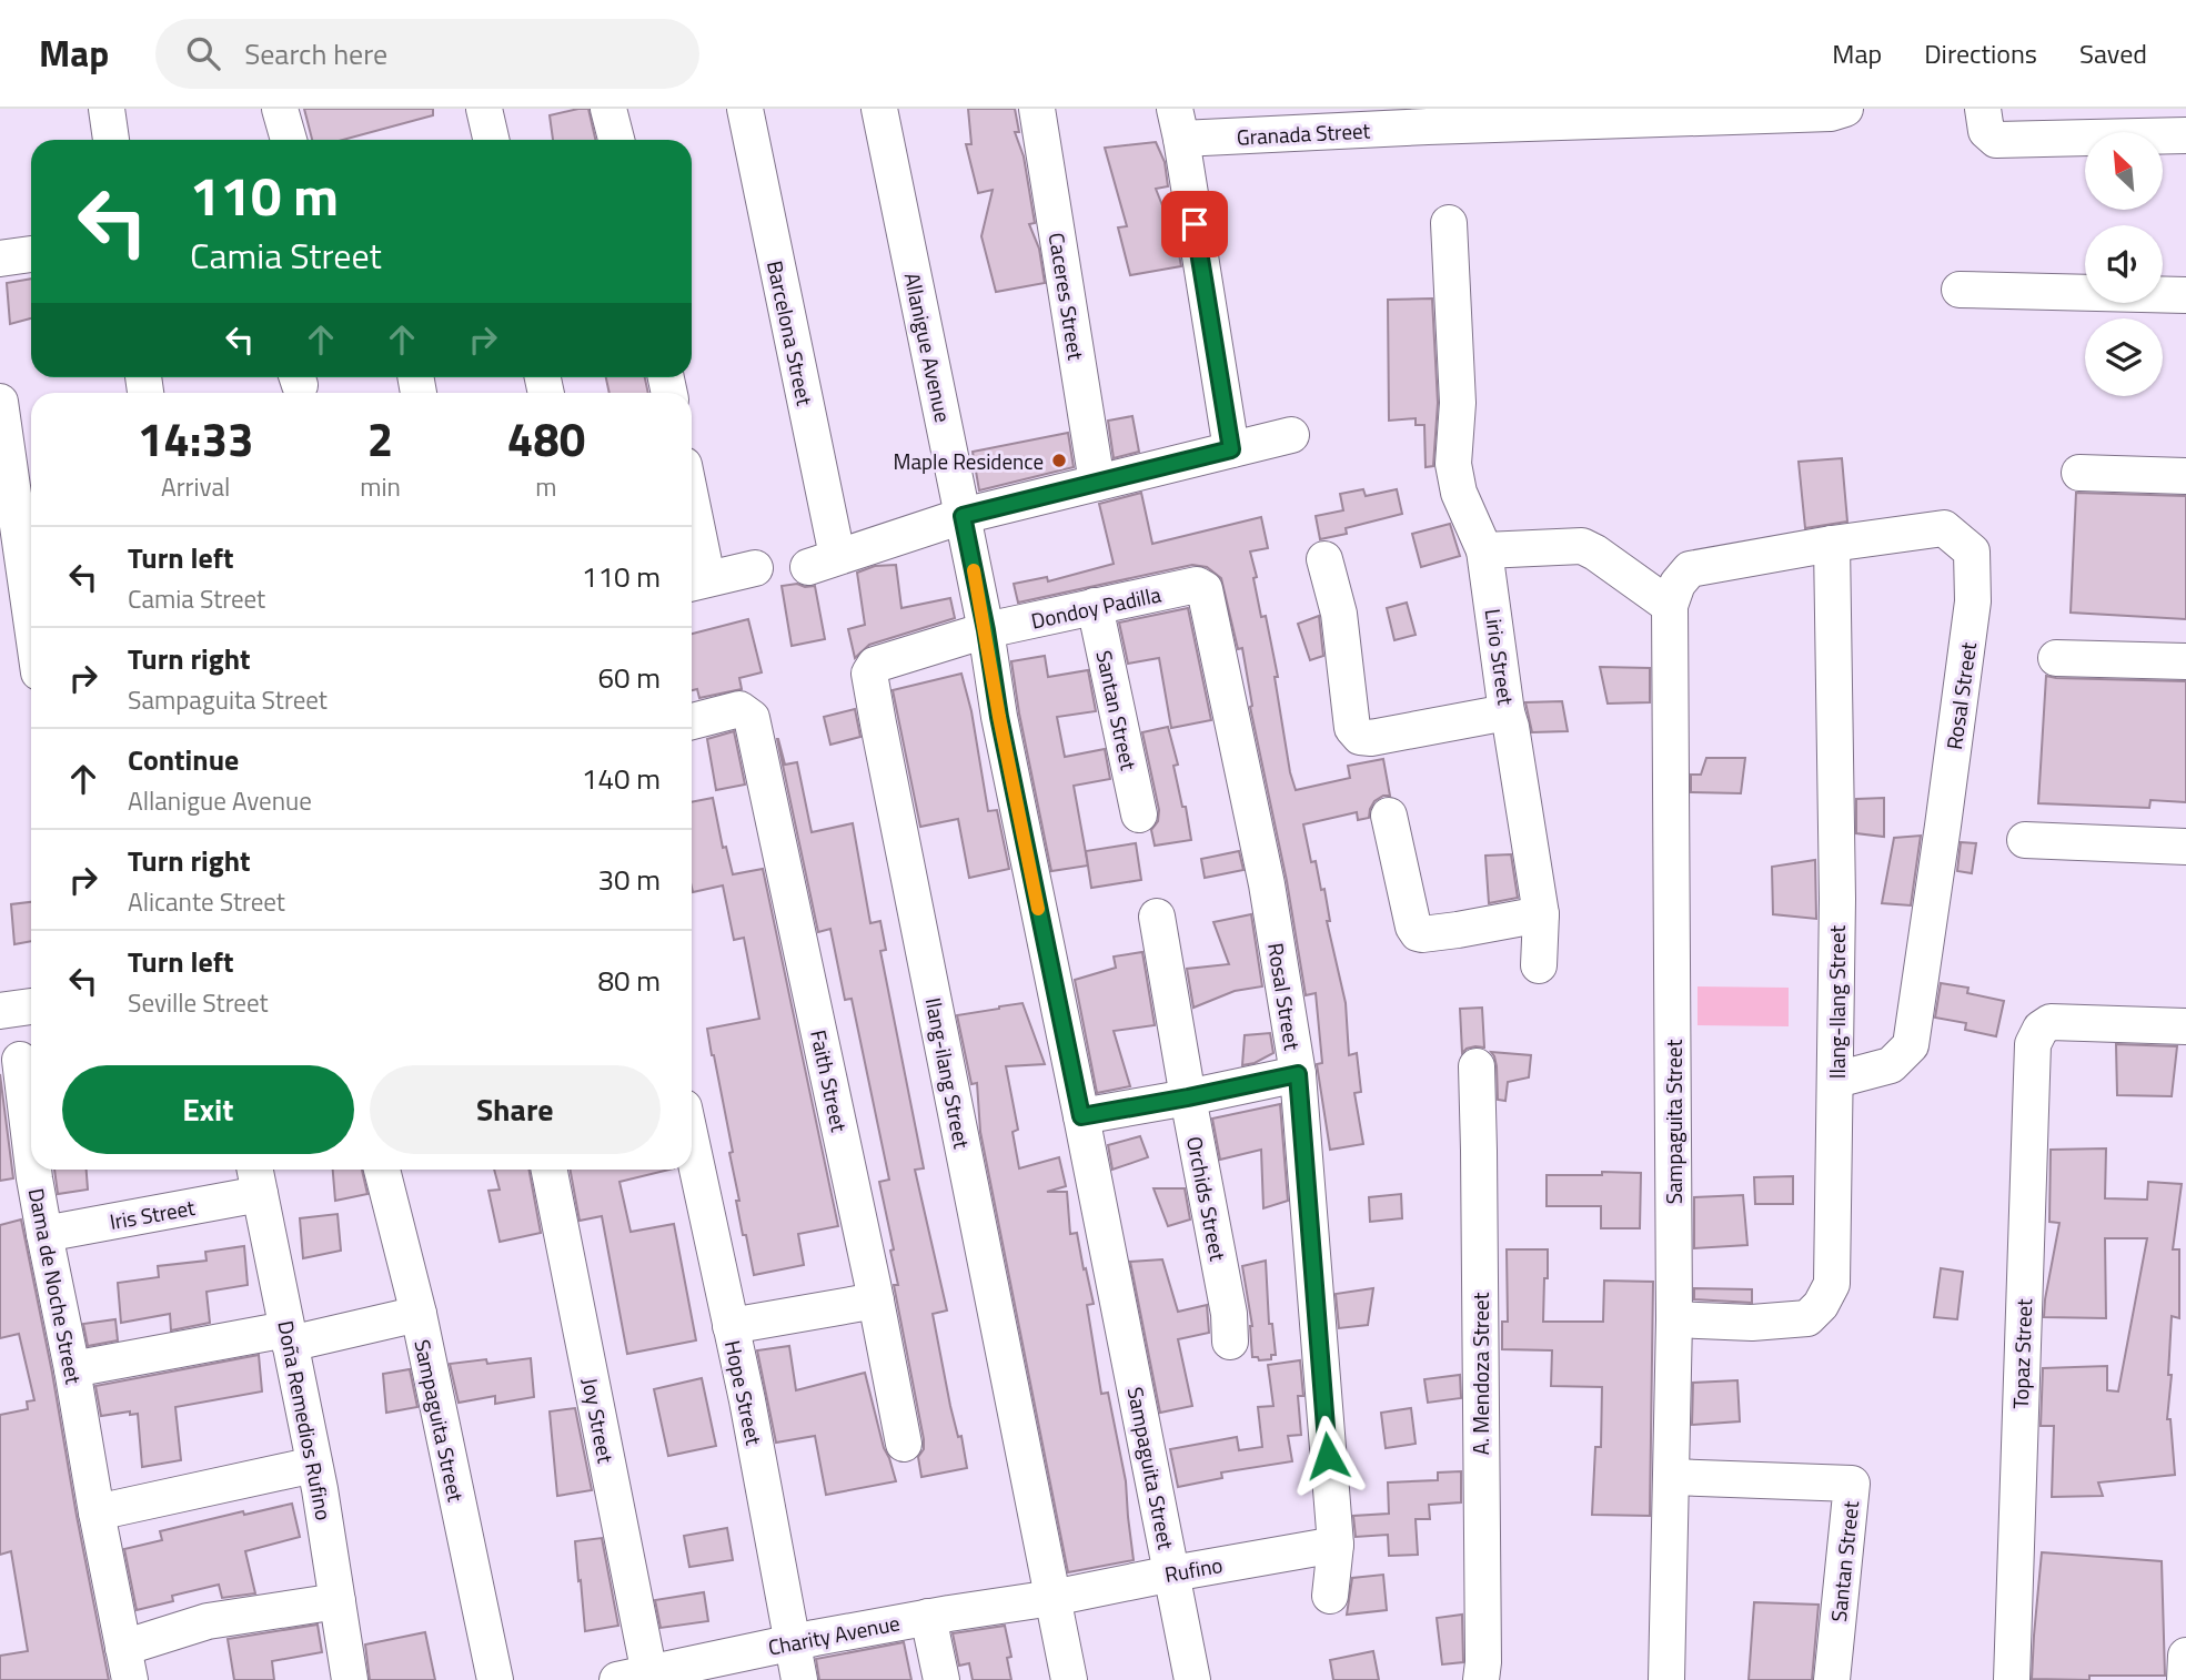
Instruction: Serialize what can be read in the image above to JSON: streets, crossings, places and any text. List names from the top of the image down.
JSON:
{
  "streets": {
    "street": [
      "Granada Street",
      "Caceres Street",
      "Barcelona Street",
      "Allanigue Avenue",
      "Dondoy Padilla",
      "Lirio Street",
      "Rosal Street",
      "Santan Street",
      "Ilang-Ilang Street",
      "Ilang-ilang Street",
      "Faith Street",
      "Sampaguita Street",
      "Orchids Street",
      "Iris Street",
      "Dama de Noche Street",
      "Topaz Street",
      "A. Mendoza Street",
      "Hope Street",
      "Doña Remedios Rufino",
      "Joy Street",
      "Rufino",
      "Charity Avenue"
    ]
  },
  "crossings": [
    ["Barcelona Street", "Allanigue Avenue"],
    ["Allanigue Avenue", "Dondoy Padilla"],
    ["Allanigue Avenue", "Ilang-ilang Street"],
    ["Allanigue Avenue", "Sampaguita Street"],
    ["Dondoy Padilla", "Rosal Street"],
    ["Dondoy Padilla", "Santan Street"],
    ["Dondoy Padilla", "Ilang-ilang Street"],
    ["Dondoy Padilla", "Sampaguita Street"],
    ["Rosal Street", "Ilang-Ilang Street"],
    ["Rosal Street", "Sampaguita Street"],
    ["Rosal Street", "Rufino"],
    ["Santan Street", "Sampaguita Street"],
    ["Ilang-Ilang Street", "Sampaguita Street"],
    ["Ilang-ilang Street", "Sampaguita Street"],
    ["Ilang-ilang Street", "Rufino"],
    ["Ilang-ilang Street", "Charity Avenue"],
    ["Sampaguita Street", "Rufino"],
    ["Iris Street", "Dama de Noche Street"],
    ["Iris Street", "Doña Remedios Rufino"],
    ["Hope Street", "Charity Avenue"],
    ["Joy Street", "Charity Avenue"],
    ["Rufino", "Charity Avenue"]
  ],
  "places": ["Maple Residence"],
  "north": "top left",
  "page": {
    "header": "Map",
    "search": "Search here",
    "nav": ["Map", "Directions", "Saved"],
    "turn": ["110 m", "Camia Street"],
    "eta": [
      "14:33",
      "Arrival",
      "2",
      "min",
      "480",
      "m"
    ],
    "list": [
      {
        "name": "Turn left",
        "note": "Camia Street",
        "value": "110 m"
      },
      {
        "name": "Turn right",
        "note": "Sampaguita Street",
        "value": "60 m"
      },
      {
        "name": "Continue",
        "note": "Allanigue Avenue",
        "value": "140 m"
      },
      {
        "name": "Turn right",
        "note": "Alicante Street",
        "value": "30 m"
      },
      {
        "name": "Turn left",
        "note": "Seville Street",
        "value": "80 m"
      }
    ],
    "buttons": ["Exit", "Share"]
  }
}
